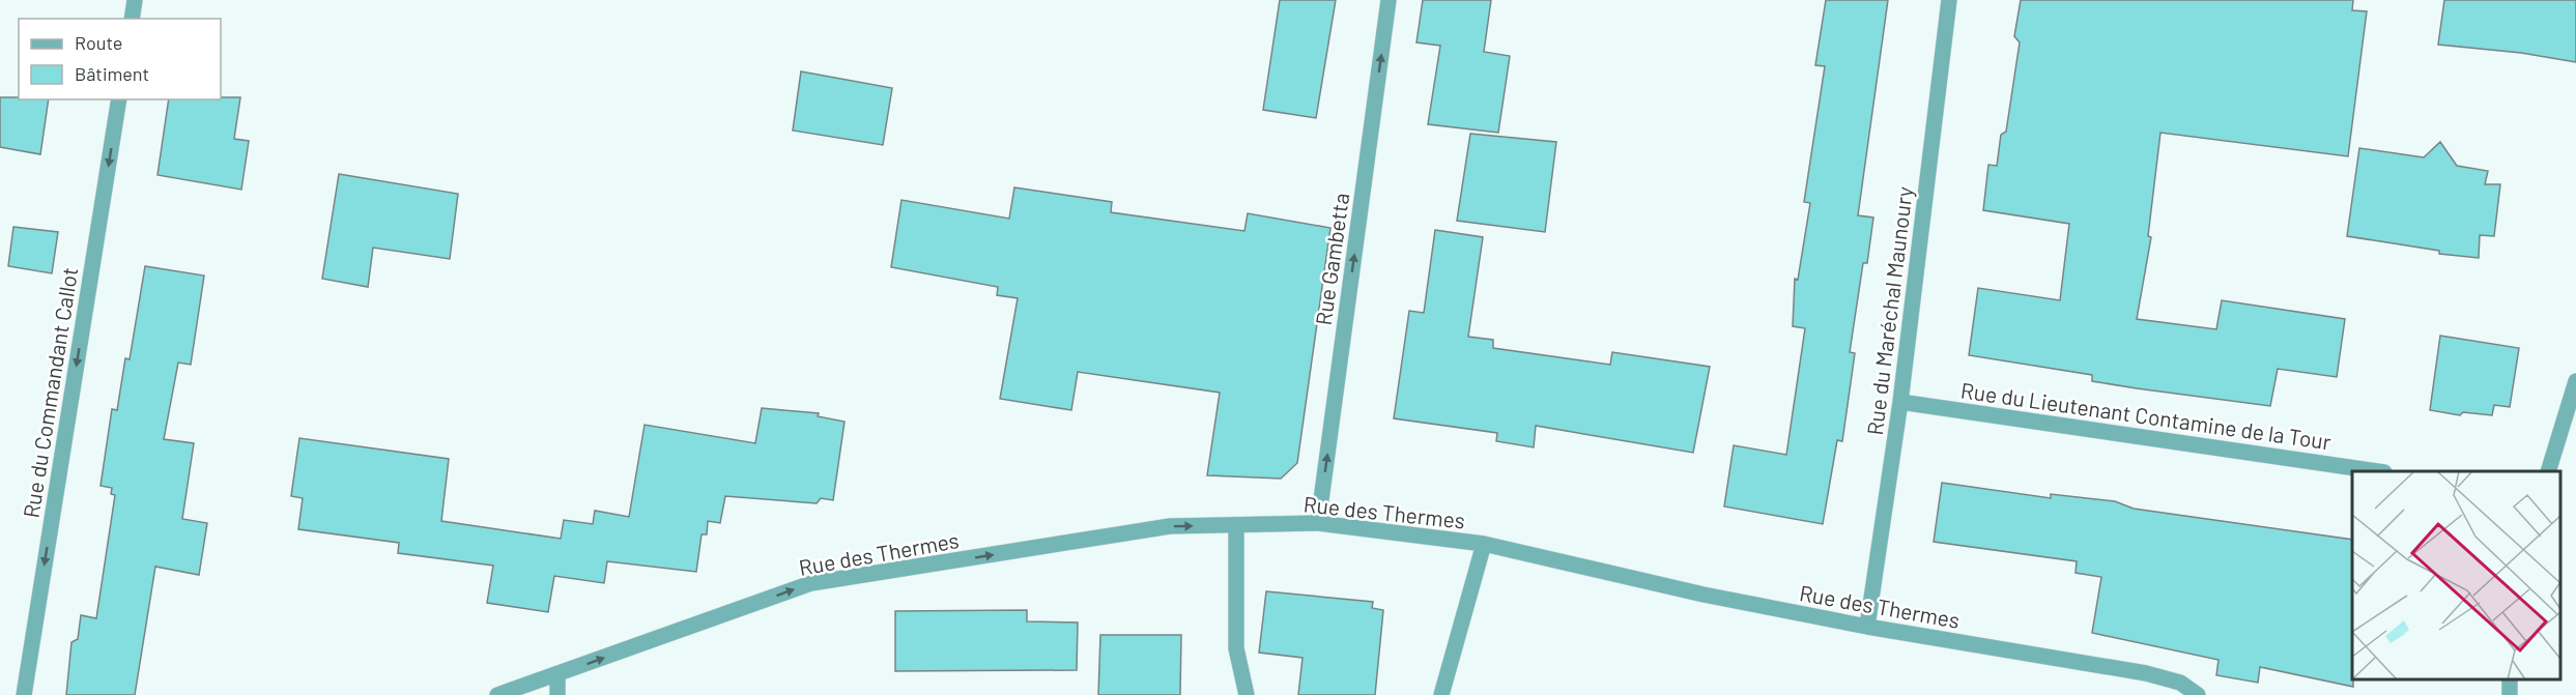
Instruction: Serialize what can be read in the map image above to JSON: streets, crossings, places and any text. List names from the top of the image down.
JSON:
{
  "streets": {
    "street": [
      "Rue Gambetta",
      "Rue du Maréchal Maunoury",
      "Rue du Commandant Callot",
      "Rue du Lieutenant Contamine de la Tour",
      "Rue des Thermes"
    ]
  },
  "crossings": [
    ["Rue Gambetta", "Rue des Thermes"],
    ["Rue du Maréchal Maunoury", "Rue du Lieutenant Contamine de la Tour"],
    ["Rue du Maréchal Maunoury", "Rue des Thermes"]
  ],
  "one_way": ["Rue Gambetta", "Rue du Commandant Callot", "Rue des Thermes"],
  "legend": ["Route", "Bâtiment"]
}
